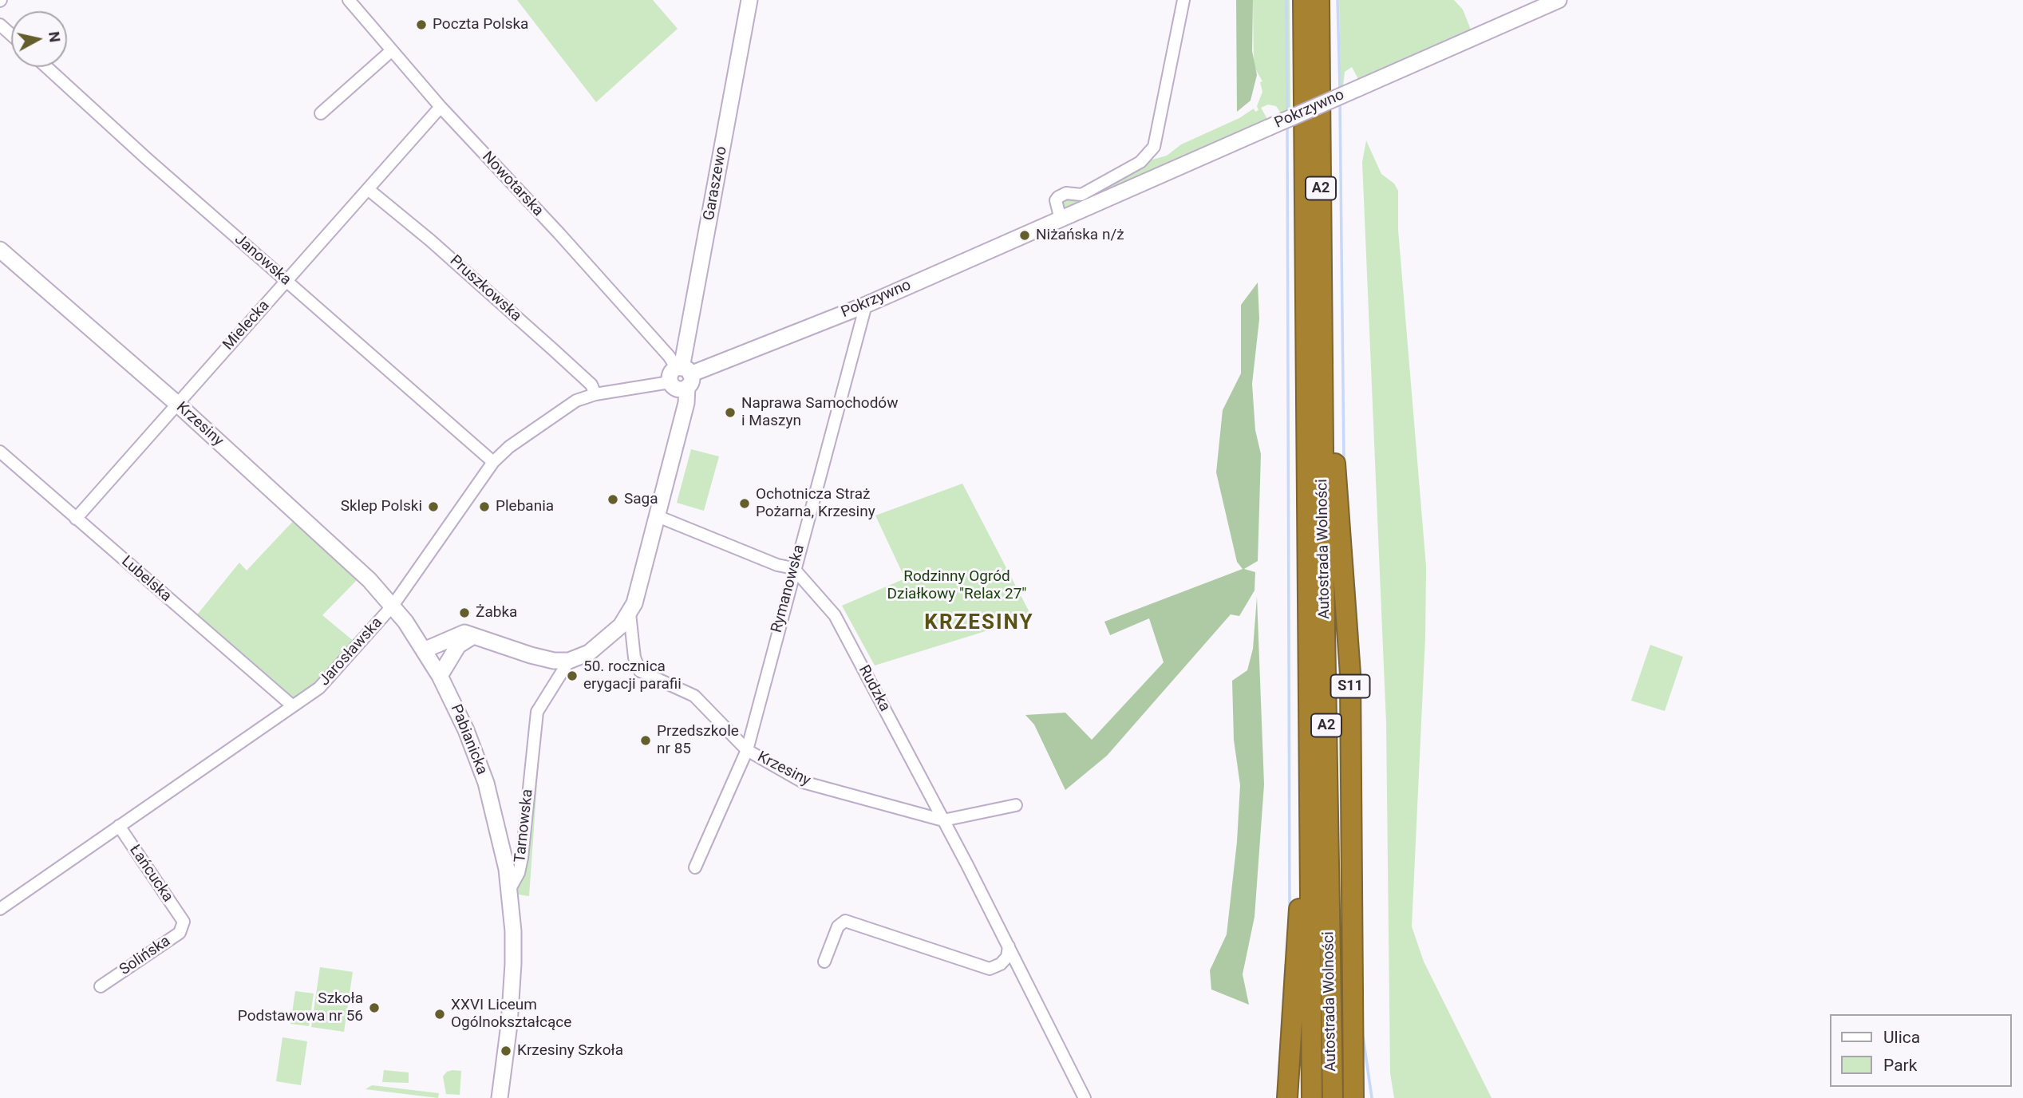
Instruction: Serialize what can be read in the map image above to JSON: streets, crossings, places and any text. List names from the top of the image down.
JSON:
{
  "streets": {
    "highway": ["A2", "Autostrada Wolności", "S11"],
    "street": [
      "Pokrzywno",
      "Garaszewo",
      "Nowotarska",
      "Janowska",
      "Pruszkowska",
      "Mielecka",
      "Krzesiny",
      "Lubelska",
      "Rymanowska",
      "Jarosławska",
      "Rudzka",
      "Pabianicka",
      "Tarnowska",
      "Łańcucka",
      "Solińska"
    ]
  },
  "crossings": [
    ["Pokrzywno", "Garaszewo"],
    ["Pokrzywno", "Nowotarska"],
    ["Pokrzywno", "Rymanowska"],
    ["Garaszewo", "Nowotarska"],
    ["Garaszewo", "Krzesiny"],
    ["Garaszewo", "Tarnowska"],
    ["Nowotarska", "Mielecka"],
    ["Janowska", "Mielecka"],
    ["Janowska", "Jarosławska"],
    ["Pruszkowska", "Mielecka"],
    ["Pruszkowska", "Jarosławska"],
    ["Mielecka", "Krzesiny"],
    ["Mielecka", "Lubelska"],
    ["Krzesiny", "Rymanowska"],
    ["Krzesiny", "Jarosławska"],
    ["Krzesiny", "Rudzka"],
    ["Krzesiny", "Pabianicka"],
    ["Autostrada Wolności", "S11"],
    ["Lubelska", "Jarosławska"],
    ["Rymanowska", "Rudzka"],
    ["Jarosławska", "Pabianicka"],
    ["Jarosławska", "Łańcucka"],
    ["Pabianicka", "Tarnowska"],
    ["Łańcucka", "Solińska"]
  ],
  "districts": ["KRZESINY"],
  "parks": ["Rodzinny Ogród Działkowy \"Relax 27\""],
  "places": [
    "Poczta Polska",
    "Niżańska n/ż",
    "Naprawa Samochodów i Maszyn",
    "Saga",
    "Ochotnicza Straż Pożarna, Krzesiny",
    "Sklep Polski",
    "Plebania",
    "Żabka",
    "50. rocznica erygacji parafii",
    "Przedszkole nr 85",
    "Szkoła Podstawowa nr 56",
    "XXVI Liceum Ogólnokształcące",
    "Krzesiny Szkoła"
  ],
  "legend": ["Ulica", "Park"],
  "north": "right"
}
